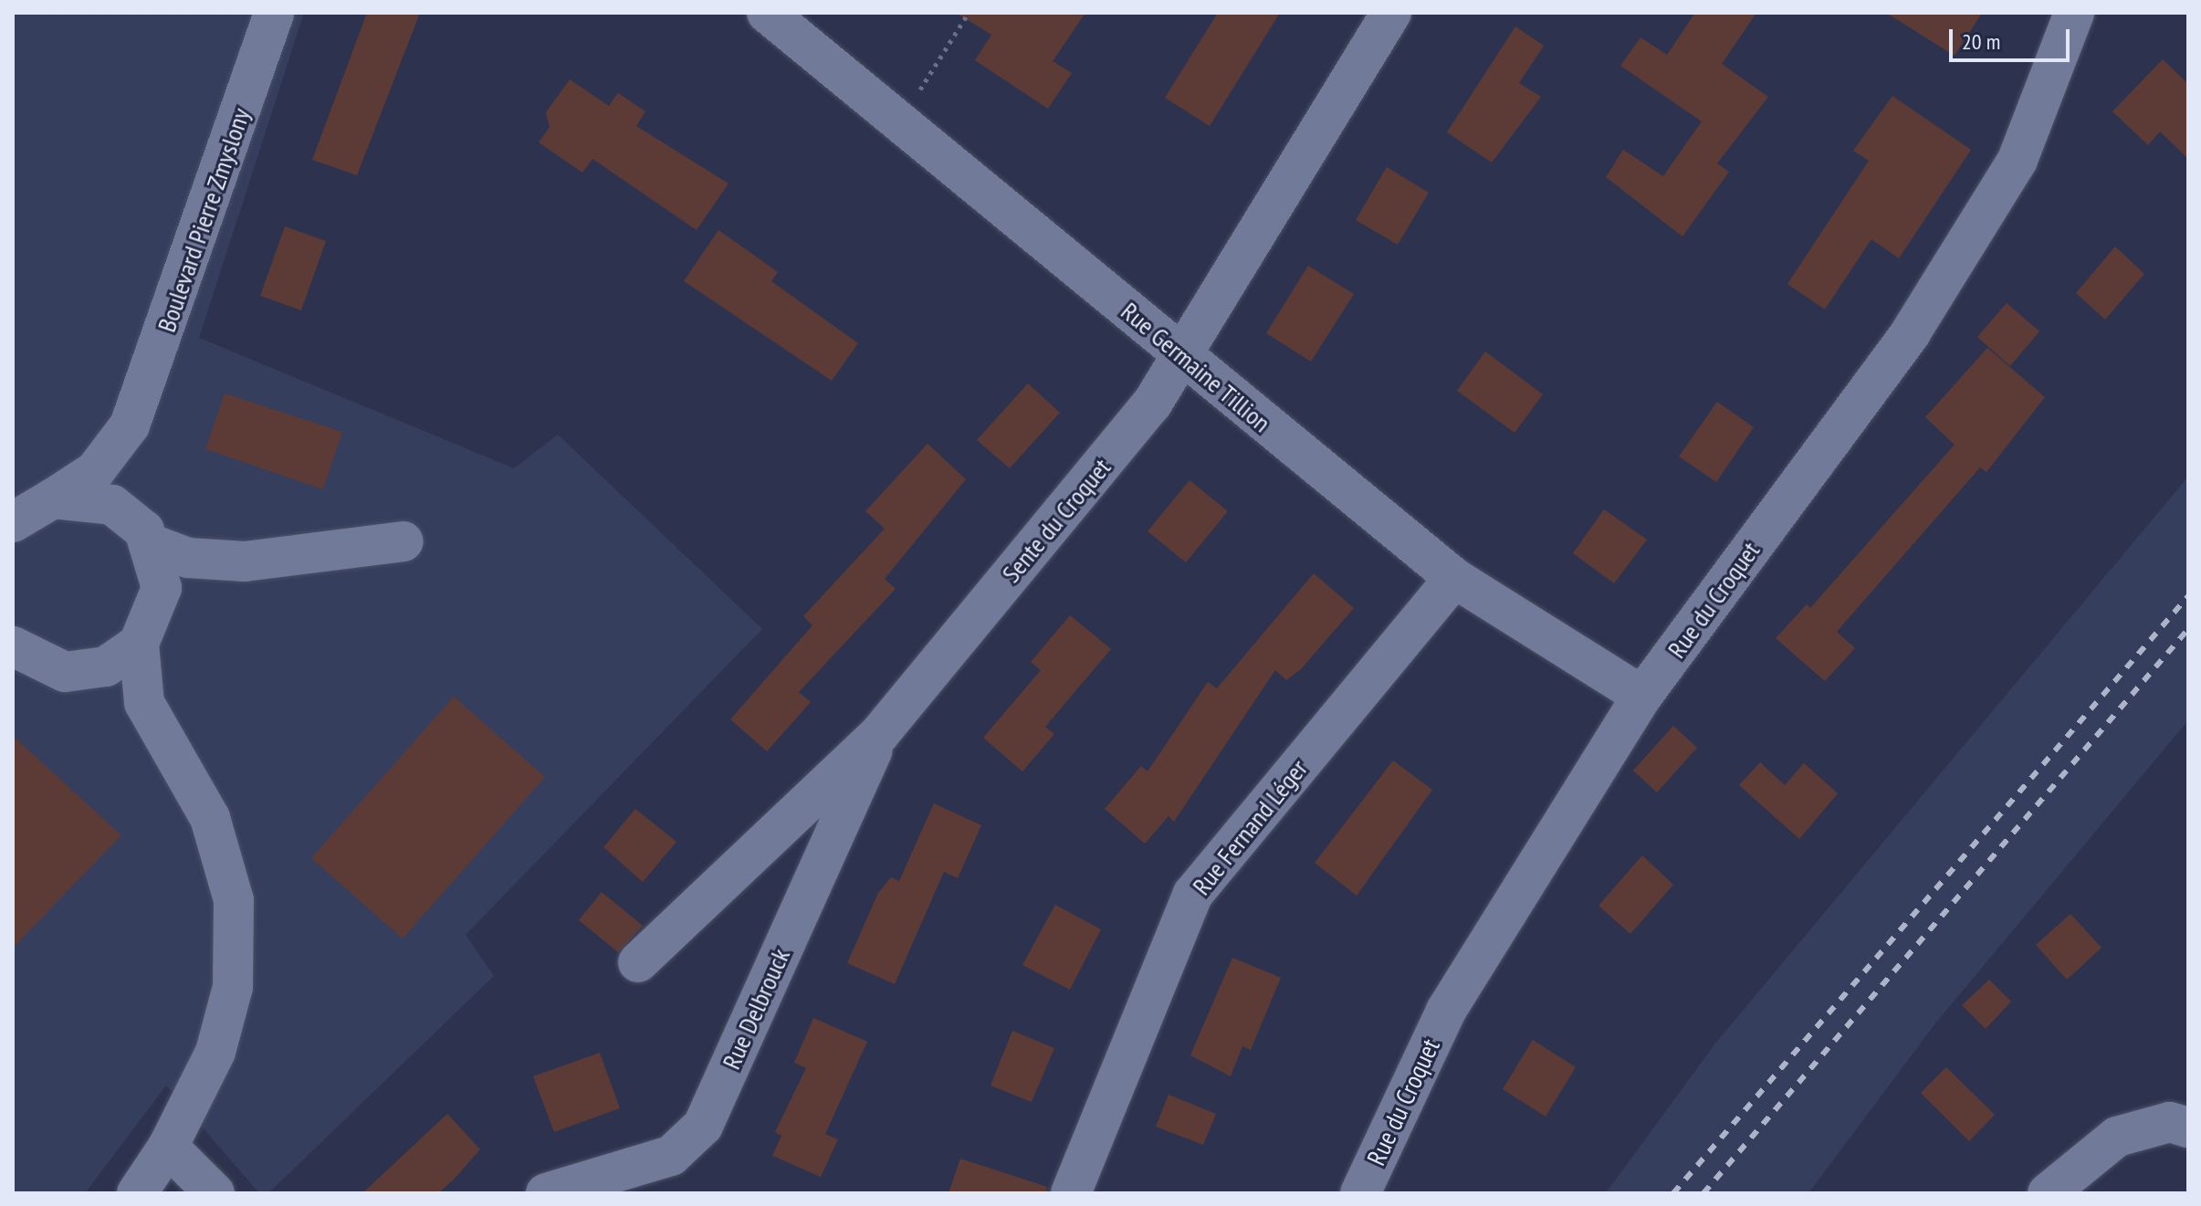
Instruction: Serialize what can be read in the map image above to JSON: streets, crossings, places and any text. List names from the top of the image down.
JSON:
{
  "streets": {
    "street": [
      "Boulevard Pierre Zmyslony",
      "Rue Germaine Tillion",
      "Sente du Croquet",
      "Rue du Croquet",
      "Rue Fernand Léger",
      "Rue Delbrouck"
    ]
  },
  "crossings": [
    ["Rue Germaine Tillion", "Sente du Croquet"],
    ["Rue Germaine Tillion", "Rue du Croquet"],
    ["Rue Germaine Tillion", "Rue Fernand Léger"],
    ["Sente du Croquet", "Rue Delbrouck"]
  ],
  "scale_bar": "20 m"
}
